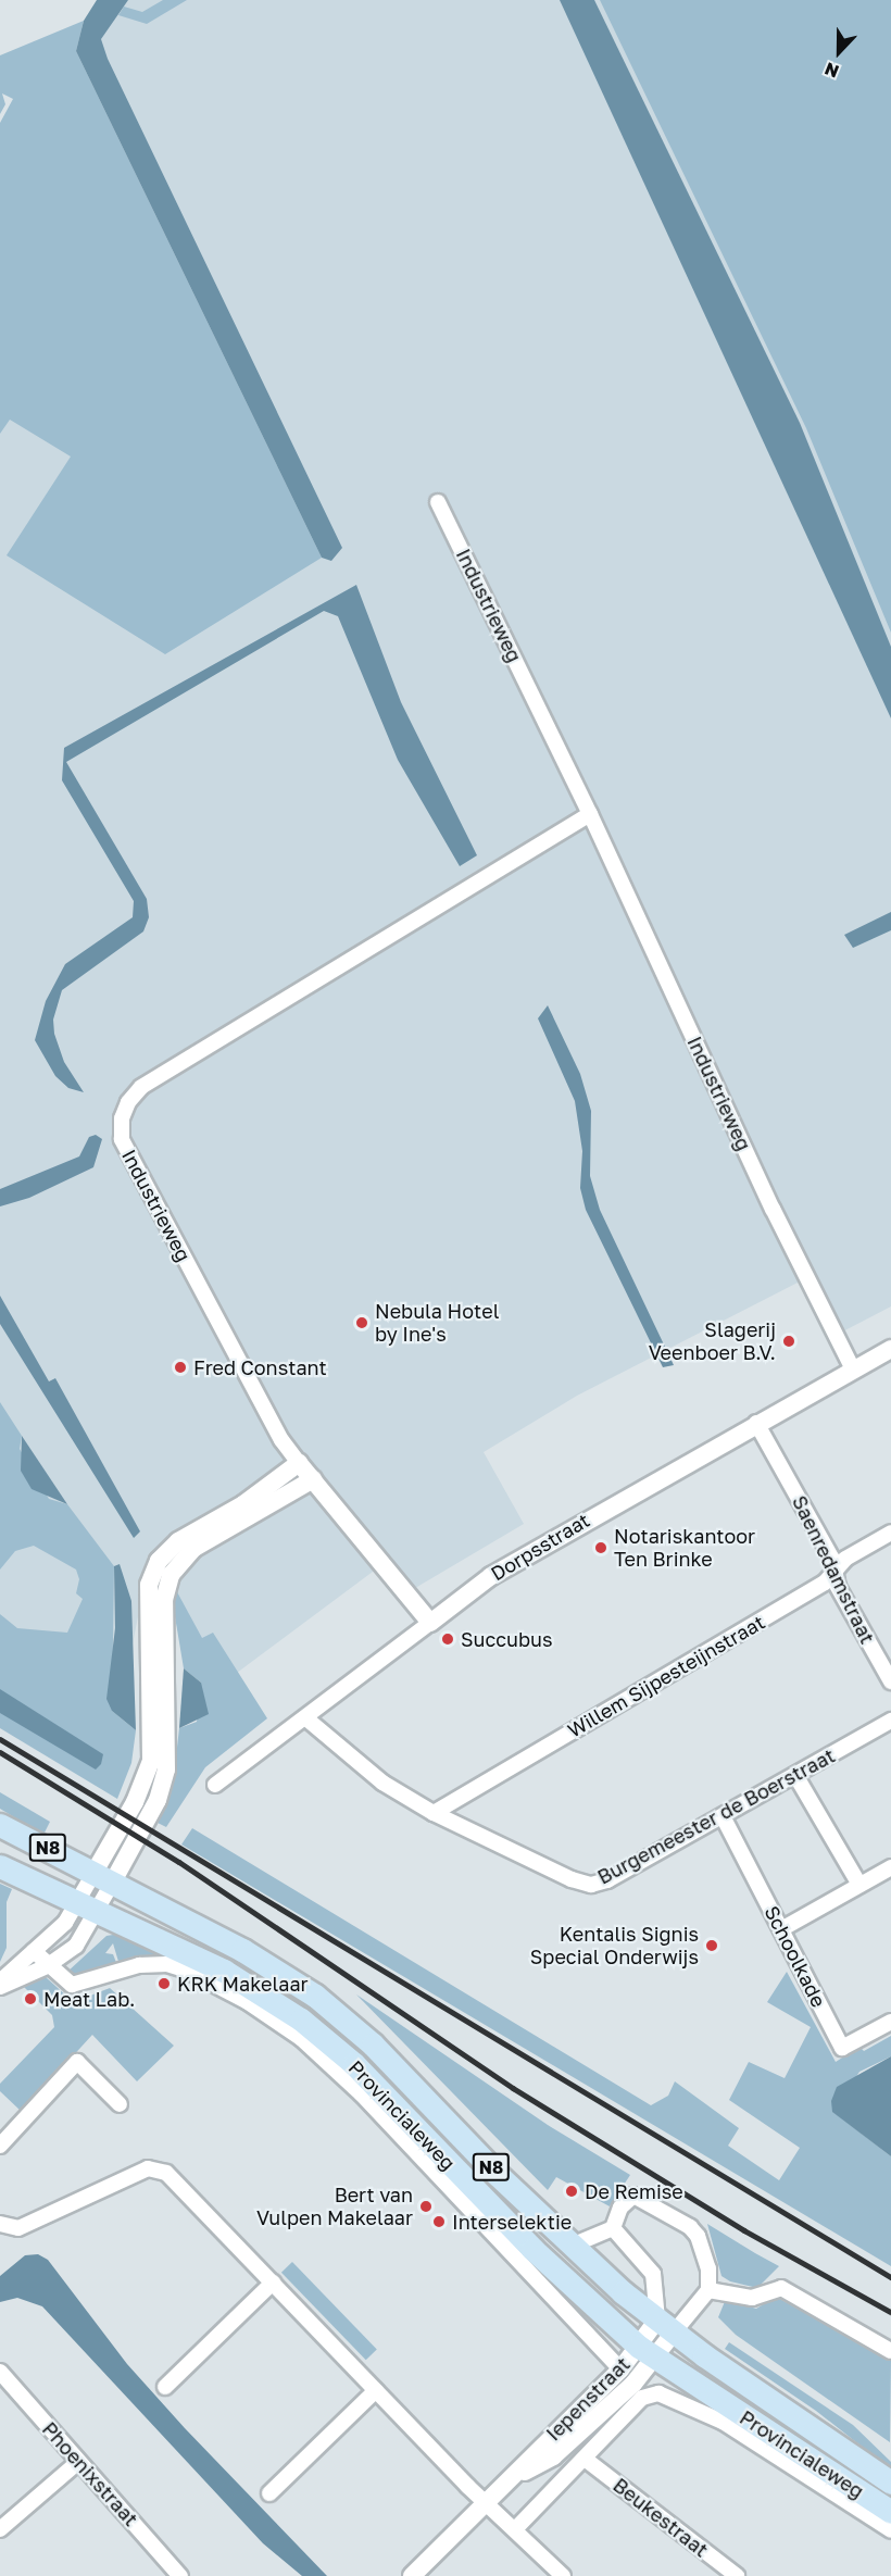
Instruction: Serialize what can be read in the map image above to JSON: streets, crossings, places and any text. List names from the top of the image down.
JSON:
{
  "streets": {
    "main road": ["N8", "Provincialeweg"],
    "street": [
      "Industrieweg",
      "Dorpsstraat",
      "Saenredamstraat",
      "Willem Sijpesteijnstraat",
      "Burgemeester de Boerstraat",
      "Schoolkade",
      "Iepenstraat",
      "Phoenixstraat",
      "Beukestraat"
    ]
  },
  "crossings": [
    ["Industrieweg", "Dorpsstraat"],
    ["Dorpsstraat", "Saenredamstraat"],
    ["Dorpsstraat", "Burgemeester de Boerstraat"],
    ["Saenredamstraat", "Willem Sijpesteijnstraat"],
    ["Willem Sijpesteijnstraat", "Burgemeester de Boerstraat"],
    ["Burgemeester de Boerstraat", "Schoolkade"],
    ["Provincialeweg", "Iepenstraat"],
    ["Iepenstraat", "Beukestraat"]
  ],
  "places": [
    "Nebula Hotel by Ine's",
    "Slagerij Veenboer B.V.",
    "Fred Constant",
    "Notariskantoor Ten Brinke",
    "Succubus",
    "Kentalis Signis Special Onderwijs",
    "KRK Makelaar",
    "Meat Lab.",
    "De Remise",
    "Bert van Vulpen Makelaar",
    "Interselektie"
  ],
  "north": "bottom"
}
